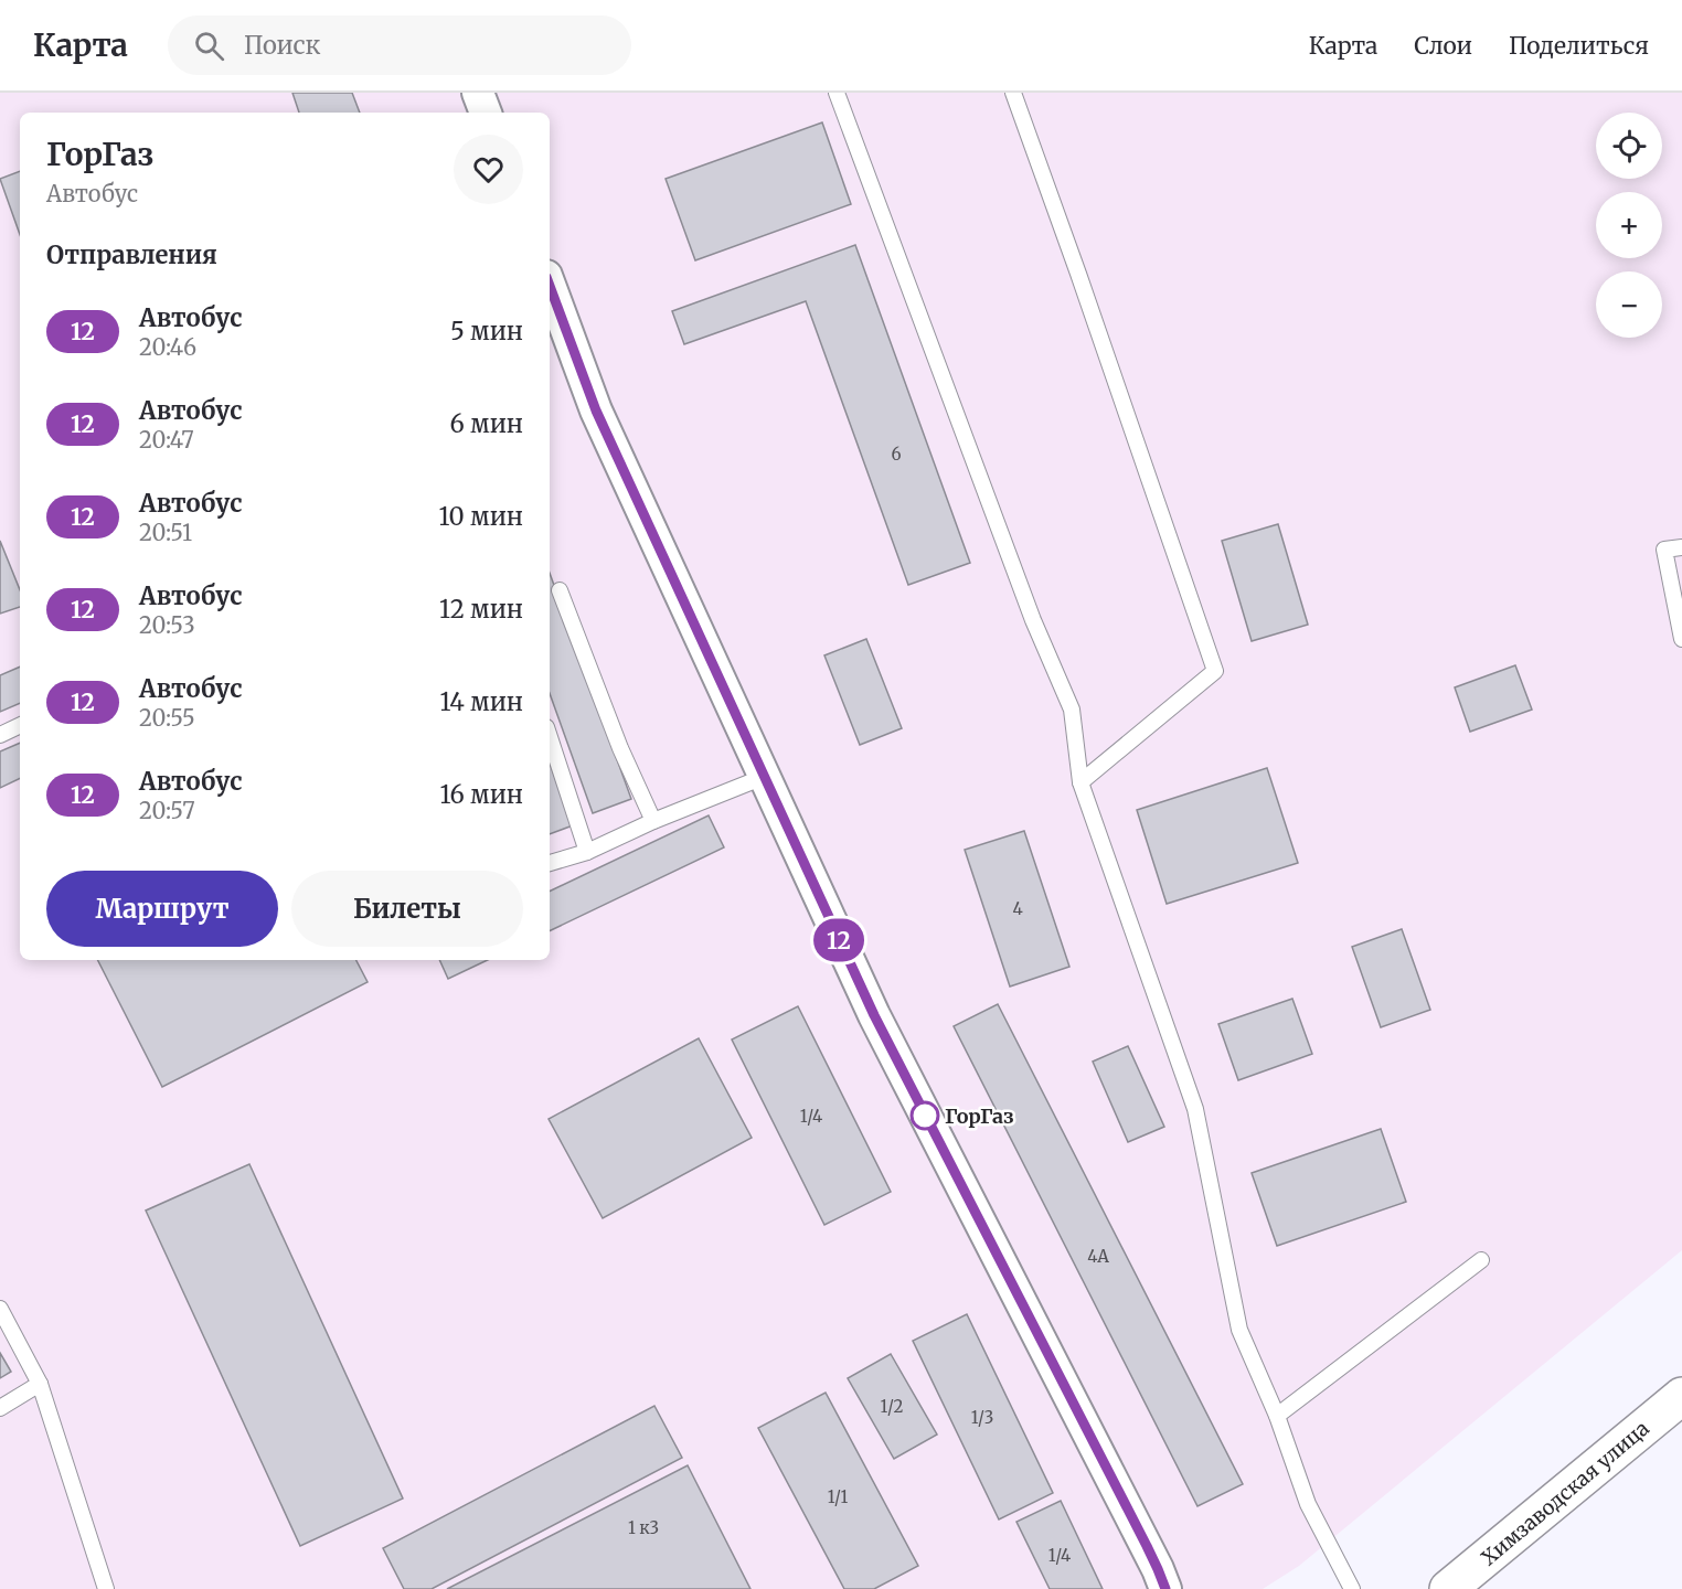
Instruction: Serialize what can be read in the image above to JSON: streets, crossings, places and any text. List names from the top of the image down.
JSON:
{
  "streets": {
    "street": ["Химзаводская улица"]
  },
  "places": ["ГорГаз"],
  "lines": ["bus line 12"],
  "house_numbers": [
    "6",
    "4",
    "1/4",
    "4А",
    "1/2",
    "1/3",
    "1/1",
    "1 к3",
    "1/4"
  ],
  "page": {
    "header": "Карта",
    "search": "Поиск",
    "nav": ["Карта", "Слои", "Поделиться"],
    "on_map": "12",
    "map_buttons": ["+", "−"],
    "heading": [
      ["ГорГаз", "Автобус"],
      "Отправления"
    ],
    "list": [
      {
        "mark": "12",
        "name": "Автобус",
        "note": "20:46",
        "value": "5 мин"
      },
      {
        "mark": "12",
        "name": "Автобус",
        "note": "20:47",
        "value": "6 мин"
      },
      {
        "mark": "12",
        "name": "Автобус",
        "note": "20:51",
        "value": "10 мин"
      },
      {
        "mark": "12",
        "name": "Автобус",
        "note": "20:53",
        "value": "12 мин"
      },
      {
        "mark": "12",
        "name": "Автобус",
        "note": "20:55",
        "value": "14 мин"
      },
      {
        "mark": "12",
        "name": "Автобус",
        "note": "20:57",
        "value": "16 мин"
      }
    ],
    "buttons": ["Маршрут", "Билеты"]
  }
}
